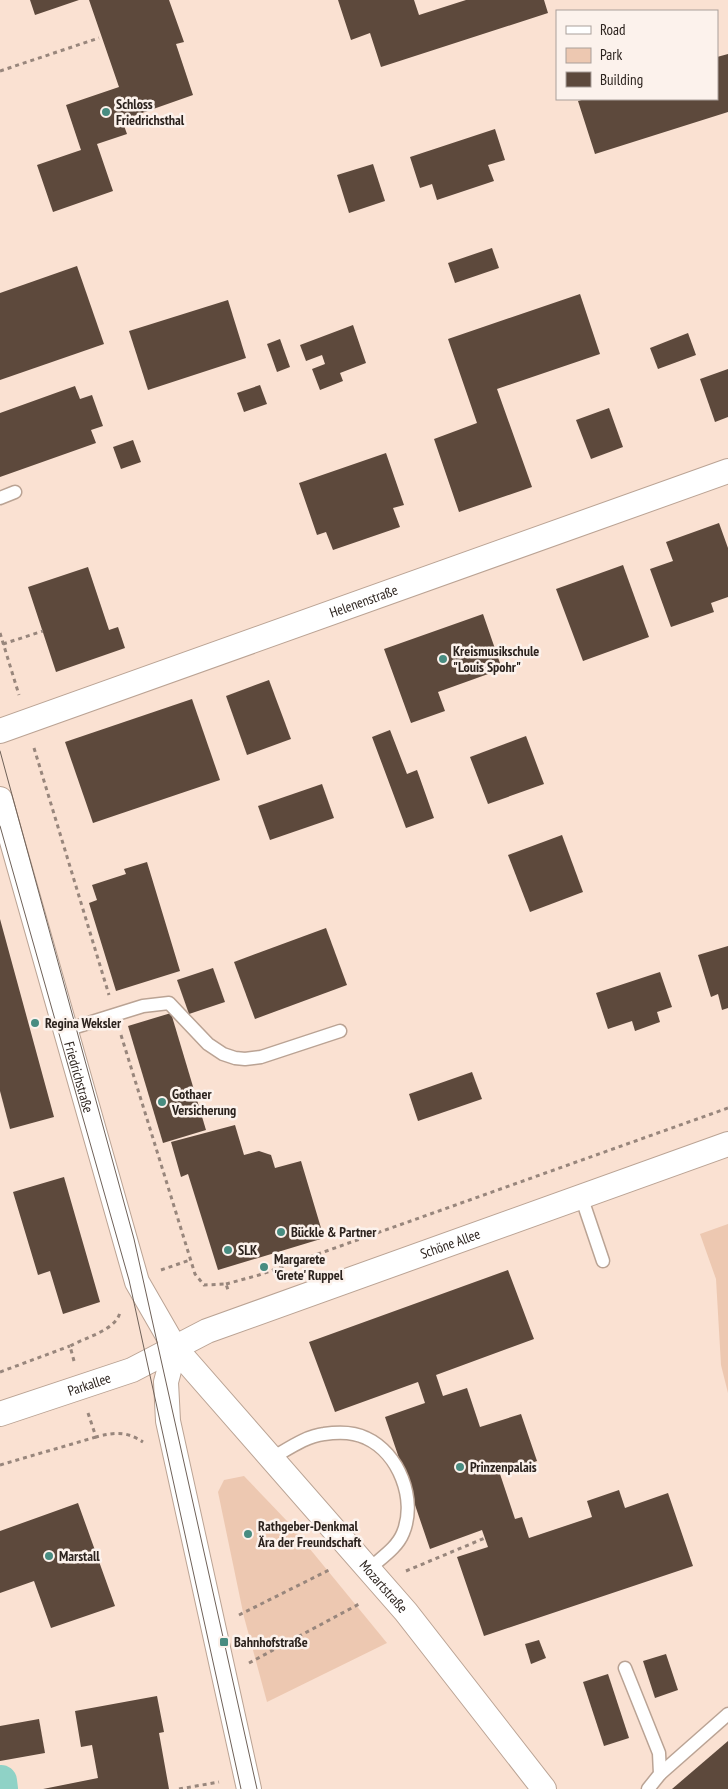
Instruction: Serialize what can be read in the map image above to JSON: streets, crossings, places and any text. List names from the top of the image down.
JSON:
{
  "streets": {
    "street": [
      "Helenenstraße",
      "Friedrichstraße",
      "Schöne Allee",
      "Parkallee",
      "Mozartstraße"
    ]
  },
  "crossings": [
    ["Friedrichstraße", "Schöne Allee"],
    ["Friedrichstraße", "Parkallee"],
    ["Friedrichstraße", "Mozartstraße"],
    ["Schöne Allee", "Parkallee"],
    ["Schöne Allee", "Mozartstraße"],
    ["Parkallee", "Mozartstraße"]
  ],
  "places": {
    "other": [
      "Schloss Friedrichsthal",
      "Kreismusikschule \"Louis Spohr\"",
      "Regina Weksler",
      "Gothaer Versicherung",
      "Bückle & Partner",
      "SLK",
      "Margarete 'Grete' Ruppel",
      "Prinzenpalais",
      "Rathgeber-Denkmal Ära der Freundschaft",
      "Marstall"
    ],
    "transit": ["Bahnhofstraße"]
  },
  "legend": ["Road", "Park", "Building"]
}
